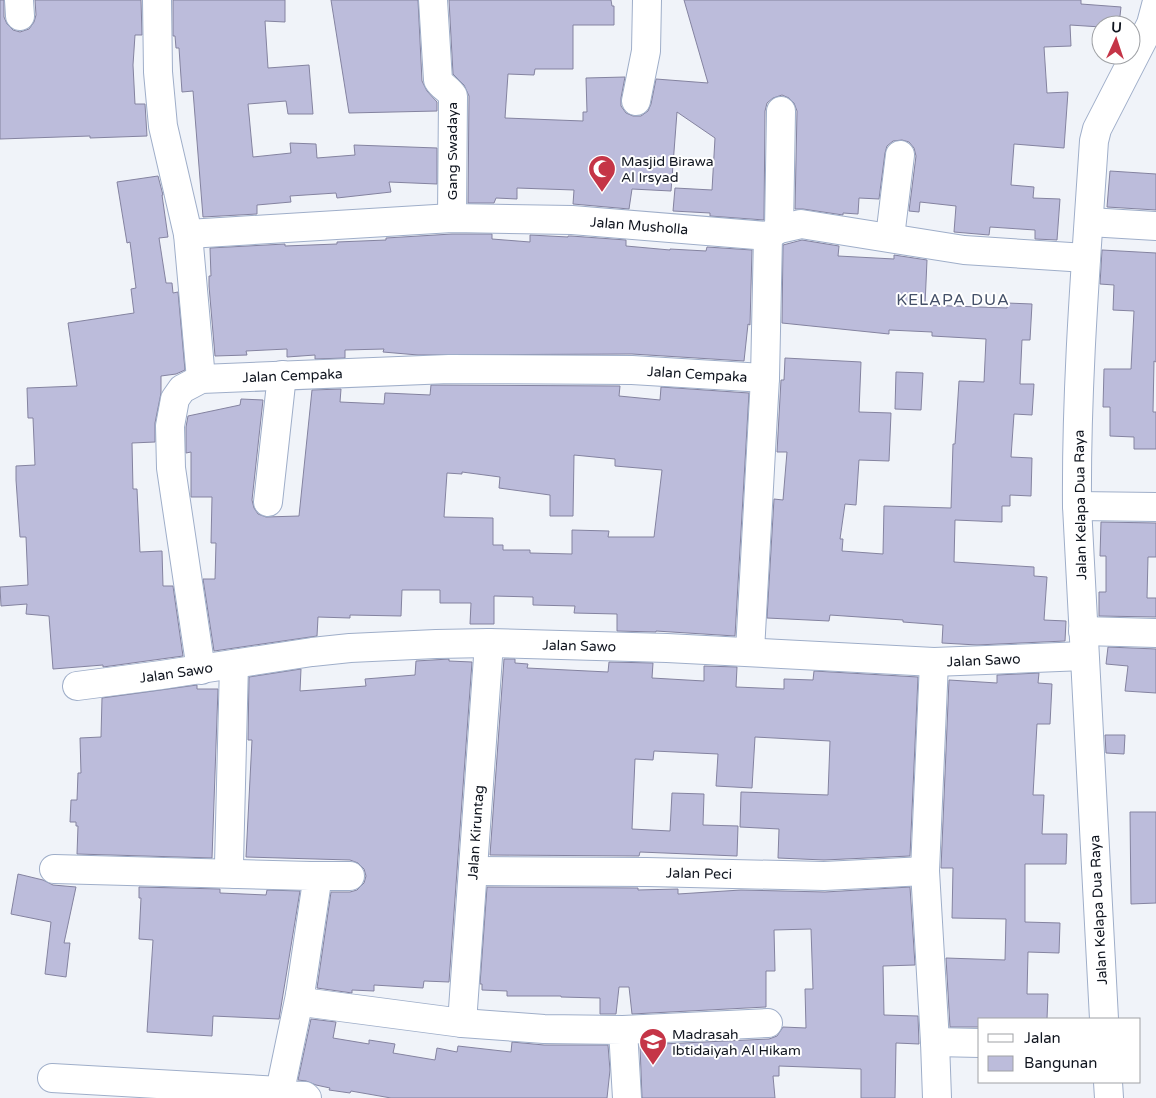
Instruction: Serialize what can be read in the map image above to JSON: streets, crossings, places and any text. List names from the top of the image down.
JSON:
{
  "streets": {
    "street": [
      "Gang Swadaya",
      "Jalan Musholla",
      "Jalan Cempaka",
      "Jalan Kelapa Dua Raya",
      "Jalan Sawo",
      "Jalan Kiruntag",
      "Jalan Peci"
    ]
  },
  "crossings": [
    ["Gang Swadaya", "Jalan Musholla"],
    ["Jalan Musholla", "Jalan Cempaka"],
    ["Jalan Musholla", "Jalan Kelapa Dua Raya"],
    ["Jalan Cempaka", "Jalan Sawo"],
    ["Jalan Kelapa Dua Raya", "Jalan Sawo"],
    ["Jalan Sawo", "Jalan Kiruntag"],
    ["Jalan Kiruntag", "Jalan Peci"]
  ],
  "districts": ["KELAPA DUA"],
  "places": {
    "mosque": ["Masjid Birawa Al Irsyad"],
    "school or university": ["Madrasah Ibtidaiyah Al Hikam"]
  },
  "legend": ["Jalan", "Bangunan"],
  "north": "top"
}
